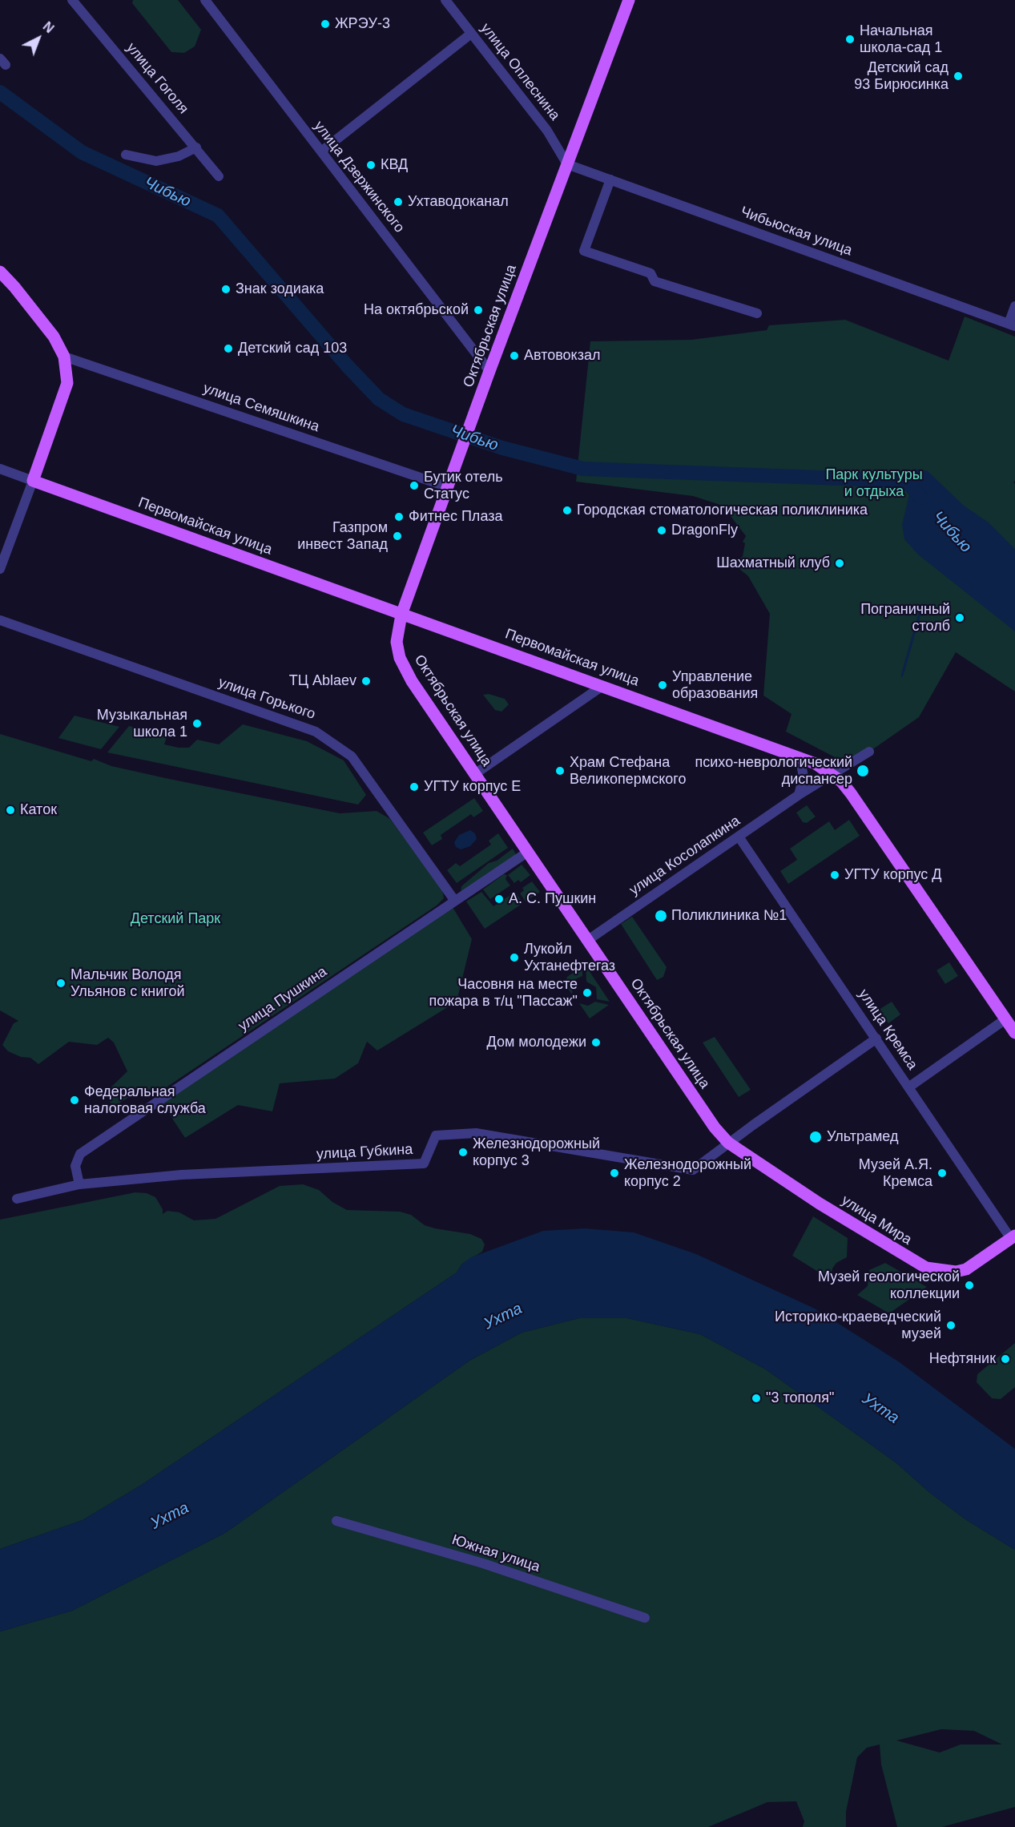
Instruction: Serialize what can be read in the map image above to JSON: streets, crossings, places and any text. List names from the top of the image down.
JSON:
{
  "streets": {
    "main road": ["Октябрьская улица", "Первомайская улица", "улица Мира"],
    "street": [
      "улица Оплеснина",
      "улица Гоголя",
      "улица Дзержинского",
      "Чибьюская улица",
      "улица Семяшкина",
      "улица Горького",
      "улица Косолапкина",
      "улица Пушкина",
      "улица Кремса",
      "улица Губкина",
      "Южная улица"
    ]
  },
  "crossings": [
    ["улица Оплеснина", "Чибьюская улица"],
    ["улица Оплеснина", "Октябрьская улица"],
    ["улица Дзержинского", "Октябрьская улица"],
    ["Чибьюская улица", "Октябрьская улица"],
    ["Октябрьская улица", "улица Семяшкина"],
    ["Октябрьская улица", "Первомайская улица"],
    ["Октябрьская улица", "улица Косолапкина"],
    ["Октябрьская улица", "улица Пушкина"],
    ["Октябрьская улица", "улица Губкина"],
    ["Октябрьская улица", "улица Мира"],
    ["Первомайская улица", "улица Косолапкина"],
    ["улица Горького", "улица Пушкина"],
    ["улица Косолапкина", "улица Кремса"],
    ["улица Пушкина", "улица Губкина"],
    ["улица Кремса", "улица Мира"],
    ["улица Губкина", "улица Мира"]
  ],
  "water": ["Чибью", "Ухта"],
  "parks": ["Парк культуры и отдыха", "Детский Парк"],
  "places": [
    "ЖРЭУ-3",
    "Начальная школа-сад 1",
    "Детский сад 93 Бирюсинка",
    "КВД",
    "Ухтаводоканал",
    "Знак зодиака",
    "На октябрьской",
    "Детский сад 103",
    "Автовокзал",
    "Бутик отель Статус",
    "Городская стоматологическая поликлиника",
    "Фитнес Плаза",
    "DragonFly",
    "Газпром инвест Запад",
    "Шахматный клуб",
    "Пограничный столб",
    "ТЦ Ablaev",
    "Управление образования",
    "Музыкальная школа 1",
    "Храм Стефана Великопермского",
    "психо-неврологический диспансер",
    "УГТУ корпус Е",
    "Каток",
    "УГТУ корпус Д",
    "А. С. Пушкин",
    "Поликлиника №1",
    "Лукойл Ухтанефтегаз",
    "Мальчик Володя Ульянов с книгой",
    "Часовня на месте пожара в т/ц \"Пассаж\"",
    "Дом молодежи",
    "Федеральная налоговая служба",
    "Ультрамед",
    "Железнодорожный корпус 3",
    "Железнодорожный корпус 2",
    "Музей А.Я. Кремса",
    "Музей геологической коллекции",
    "Историко-краеведческий музей",
    "Нефтяник",
    "\"3 тополя\""
  ],
  "north": "top right"
}
